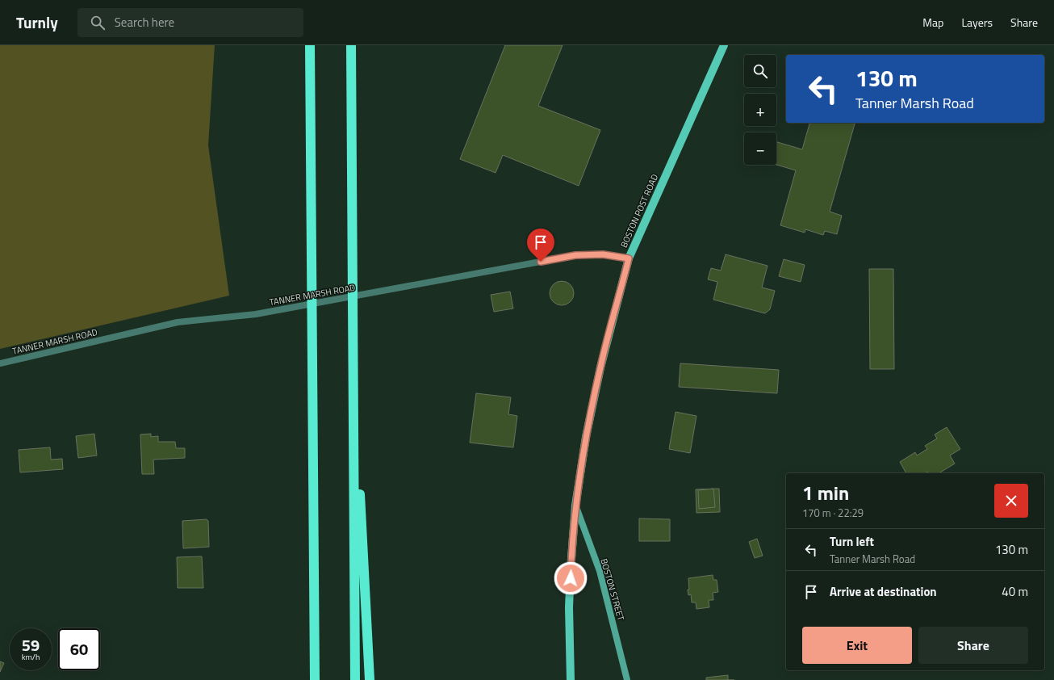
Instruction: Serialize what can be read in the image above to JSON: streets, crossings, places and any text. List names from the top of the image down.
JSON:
{
  "streets": {
    "main road": ["BOSTON POST ROAD", "BOSTON STREET"],
    "street": ["TANNER MARSH ROAD"]
  },
  "crossings": [
    ["BOSTON POST ROAD", "TANNER MARSH ROAD"],
    ["BOSTON POST ROAD", "BOSTON STREET"]
  ],
  "page": {
    "header": "Turnly",
    "search": "Search here",
    "nav": ["Map", "Layers", "Share"],
    "map_buttons": ["+", "−"],
    "turn": ["130 m", "Tanner Marsh Road"],
    "heading": ["1 min", "170 m · 22:29"],
    "list": [
      {
        "name": "Turn left",
        "note": "Tanner Marsh Road",
        "value": "130 m"
      },
      {
        "name": "Arrive at destination",
        "value": "40 m"
      }
    ],
    "buttons": ["Exit", "Share"],
    "speed": "59 km/h",
    "limit": "60"
  }
}
